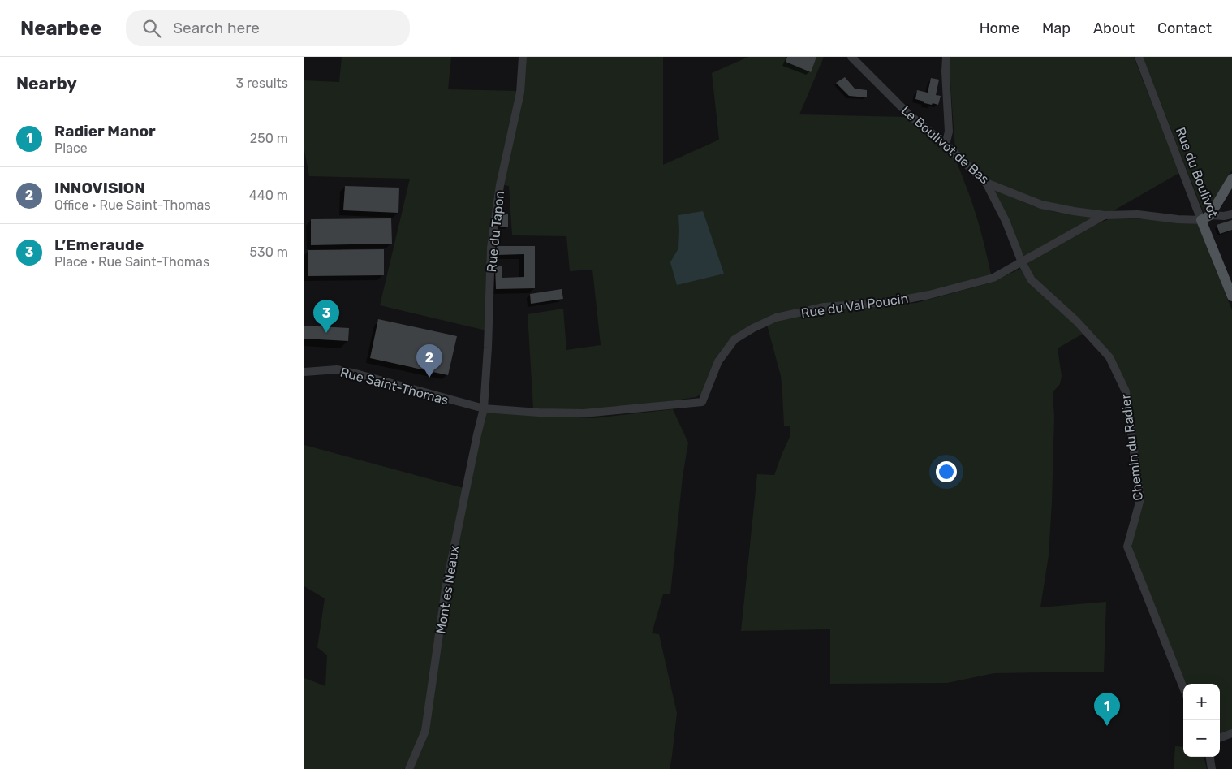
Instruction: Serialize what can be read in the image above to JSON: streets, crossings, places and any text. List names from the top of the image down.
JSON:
{
  "streets": {
    "main road": ["Rue du Boulivot"],
    "street": [
      "Le Boulivot de Bas",
      "Rue du Tapon",
      "Rue du Val Poucin",
      "Rue Saint-Thomas",
      "Chemin du Radier",
      "Mont es Neaux"
    ]
  },
  "crossings": [
    ["Le Boulivot de Bas", "Rue du Boulivot"],
    ["Le Boulivot de Bas", "Rue du Val Poucin"],
    ["Le Boulivot de Bas", "Chemin du Radier"],
    ["Rue du Tapon", "Rue du Val Poucin"],
    ["Rue du Tapon", "Rue Saint-Thomas"],
    ["Rue du Tapon", "Mont es Neaux"],
    ["Rue du Val Poucin", "Rue Saint-Thomas"],
    ["Rue du Val Poucin", "Chemin du Radier"],
    ["Rue du Val Poucin", "Mont es Neaux"],
    ["Rue Saint-Thomas", "Mont es Neaux"]
  ],
  "page": {
    "header": "Nearbee",
    "search": "Search here",
    "nav": [
      "Home",
      "Map",
      "About",
      "Contact"
    ],
    "heading": ["Nearby", "3 results"],
    "list": [
      {
        "mark": "1",
        "name": "Radier Manor",
        "note": "Place",
        "value": "250 m"
      },
      {
        "mark": "2",
        "name": "INNOVISION",
        "note": "Office · Rue Saint-Thomas",
        "value": "440 m"
      },
      {
        "mark": "3",
        "name": "L’Emeraude",
        "note": "Place · Rue Saint-Thomas",
        "value": "530 m"
      }
    ],
    "pins": ["3", "2", "1"],
    "map_buttons": ["+", "−"]
  }
}
